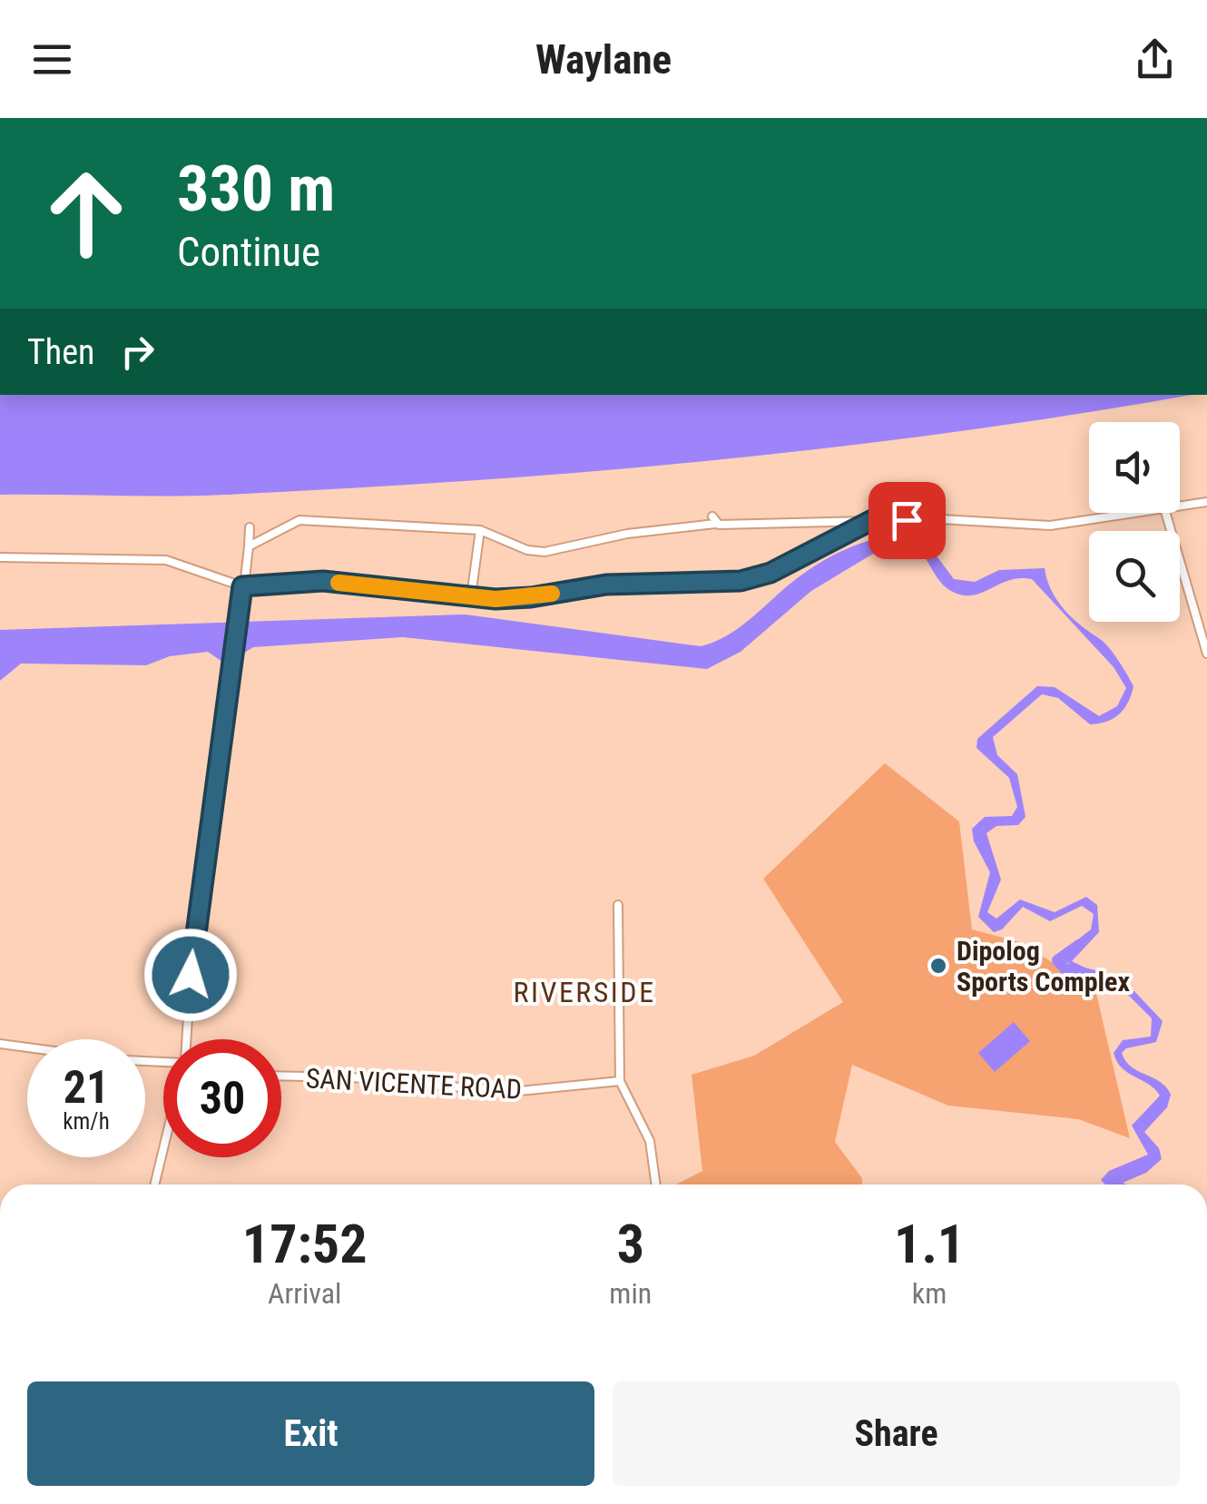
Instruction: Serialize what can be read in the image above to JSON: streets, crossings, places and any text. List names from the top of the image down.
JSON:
{
  "streets": {
    "street": ["SAN VICENTE ROAD"]
  },
  "districts": ["RIVERSIDE"],
  "places": ["Dipolog Sports Complex"],
  "page": {
    "header": "Waylane",
    "turn": ["330 m", "Continue"],
    "then": "Then",
    "speed": "21 km/h",
    "limit": "30",
    "eta": [
      "17:52",
      "Arrival",
      "3",
      "min",
      "1.1",
      "km"
    ],
    "buttons": ["Exit", "Share"]
  }
}
